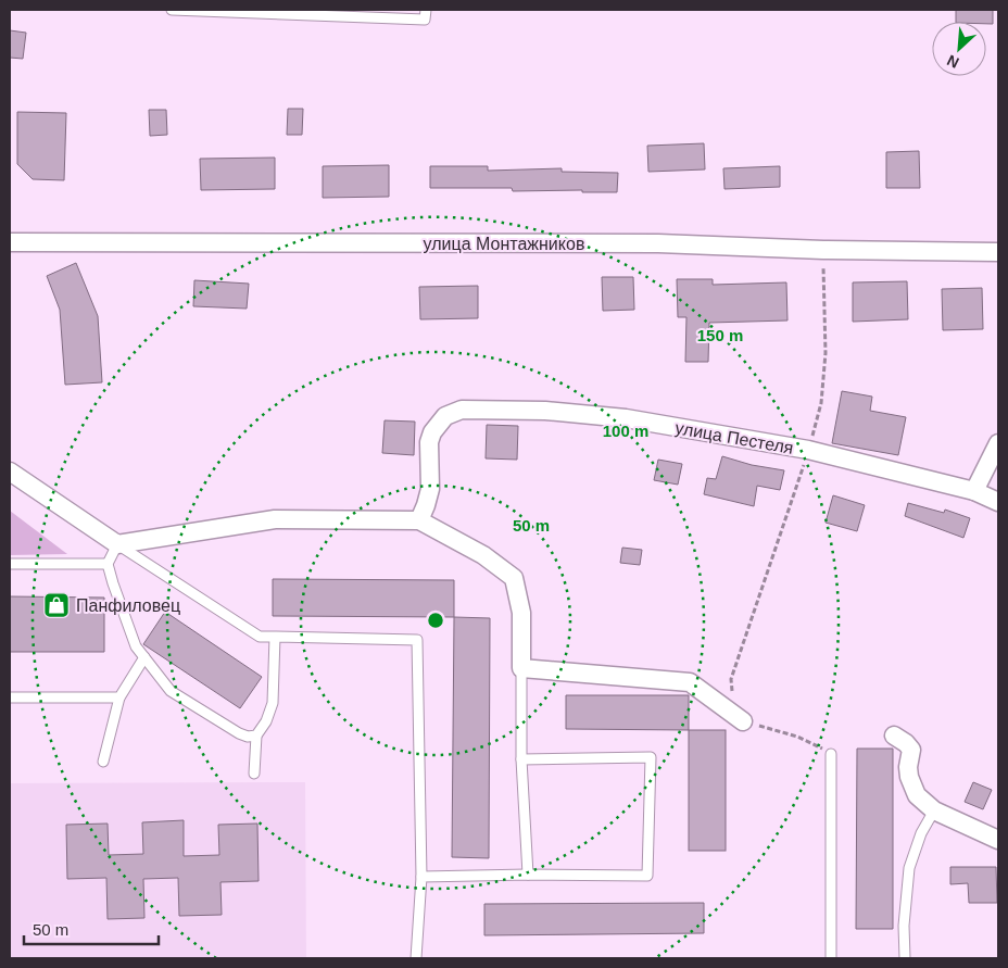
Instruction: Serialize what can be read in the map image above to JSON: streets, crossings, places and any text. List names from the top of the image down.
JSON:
{
  "streets": {
    "street": ["улица Монтажников", "улица Пестеля"]
  },
  "places": {
    "shop": ["Панфиловец"]
  },
  "scale_bar": "50 m",
  "north": "bottom left",
  "rings": ["150 m", "100 m", "50 m"]
}
